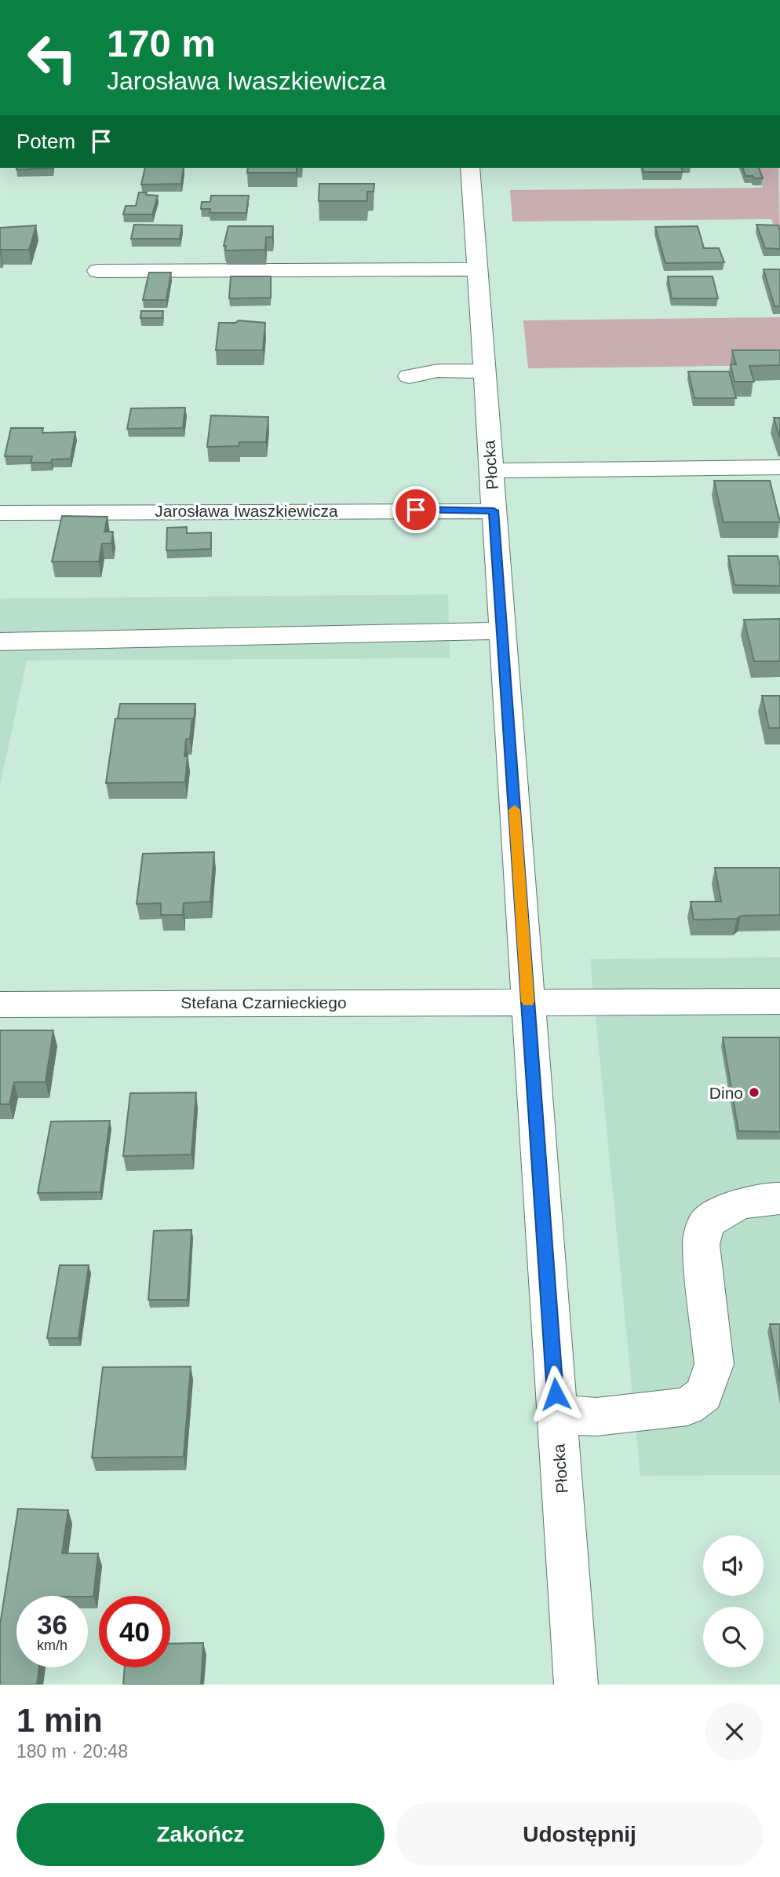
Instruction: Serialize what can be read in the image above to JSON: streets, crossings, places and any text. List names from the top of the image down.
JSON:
{
  "streets": {
    "street": ["Płocka", "Jarosława Iwaszkiewicza", "Stefana Czarnieckiego"]
  },
  "crossings": [
    ["Płocka", "Jarosława Iwaszkiewicza"],
    ["Płocka", "Stefana Czarnieckiego"]
  ],
  "places": ["Dino"],
  "page": {
    "turn": ["170 m", "Jarosława Iwaszkiewicza"],
    "then": "Potem",
    "speed": "36 km/h",
    "limit": "40",
    "heading": ["1 min", "180 m · 20:48"],
    "buttons": ["Zakończ", "Udostępnij"]
  }
}
